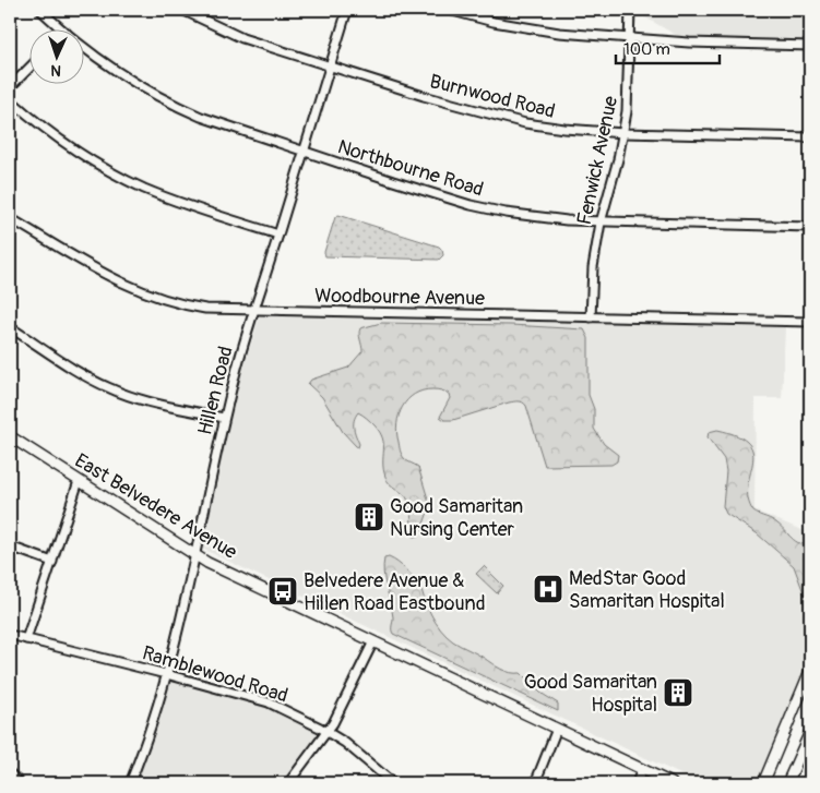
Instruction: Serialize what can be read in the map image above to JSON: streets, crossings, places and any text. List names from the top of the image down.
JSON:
{
  "streets": {
    "main road": ["East Belvedere Avenue"],
    "street": [
      "Burnwood Road",
      "Fenwick Avenue",
      "Northbourne Road",
      "Woodbourne Avenue",
      "Hillen Road",
      "Ramblewood Road"
    ]
  },
  "crossings": [
    ["Burnwood Road", "Fenwick Avenue"],
    ["Burnwood Road", "Hillen Road"],
    ["Fenwick Avenue", "Northbourne Road"],
    ["Fenwick Avenue", "Woodbourne Avenue"],
    ["Northbourne Road", "Hillen Road"],
    ["Woodbourne Avenue", "Hillen Road"],
    ["Hillen Road", "East Belvedere Avenue"],
    ["Hillen Road", "Ramblewood Road"]
  ],
  "places": {
    "building": ["Good Samaritan Nursing Center", "Good Samaritan Hospital"],
    "hospital": ["MedStar Good Samaritan Hospital"],
    "bus stop": ["Belvedere Avenue & Hillen Road Eastbound"]
  },
  "scale_bar": "100 m",
  "north": "bottom"
}
